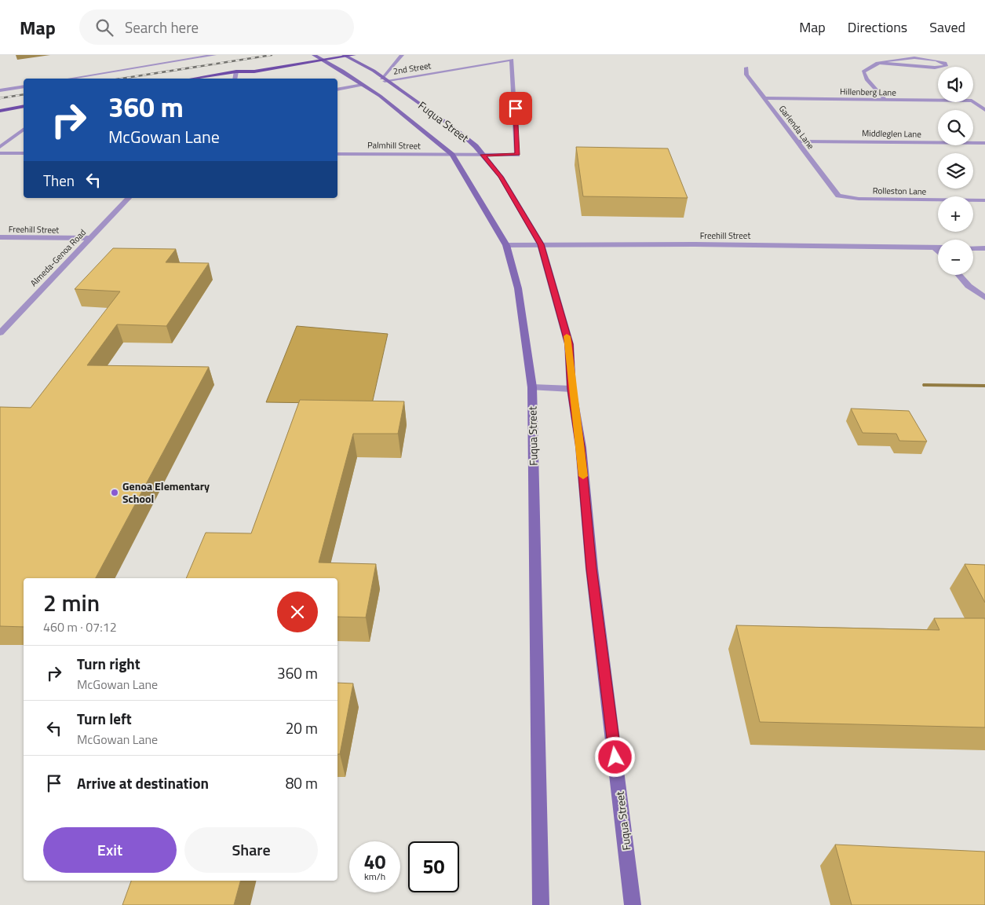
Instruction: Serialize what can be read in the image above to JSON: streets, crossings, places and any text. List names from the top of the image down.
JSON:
{
  "streets": {
    "main road": ["Fuqua Street"],
    "street": [
      "2nd Street",
      "Hillenberg Lane",
      "Garlenda Lane",
      "Middleglen Lane",
      "Palmhill Street",
      "Rolleston Lane",
      "Freehill Street",
      "Almeda-Genoa Road"
    ]
  },
  "crossings": [
    ["2nd Street", "Fuqua Street"],
    ["2nd Street", "Palmhill Street"],
    ["Hillenberg Lane", "Garlenda Lane"],
    ["Fuqua Street", "Palmhill Street"],
    ["Fuqua Street", "Freehill Street"],
    ["Garlenda Lane", "Middleglen Lane"],
    ["Garlenda Lane", "Rolleston Lane"],
    ["Freehill Street", "Almeda-Genoa Road"]
  ],
  "places": ["Genoa Elementary School"],
  "page": {
    "header": "Map",
    "search": "Search here",
    "nav": ["Map", "Directions", "Saved"],
    "map_buttons": ["+", "−"],
    "turn": ["360 m", "McGowan Lane"],
    "then": "Then",
    "heading": ["2 min", "460 m · 07:12"],
    "list": [
      {
        "name": "Turn right",
        "note": "McGowan Lane",
        "value": "360 m"
      },
      {
        "name": "Turn left",
        "note": "McGowan Lane",
        "value": "20 m"
      },
      {
        "name": "Arrive at destination",
        "value": "80 m"
      }
    ],
    "buttons": ["Exit", "Share"],
    "speed": "40 km/h",
    "limit": "50"
  }
}
